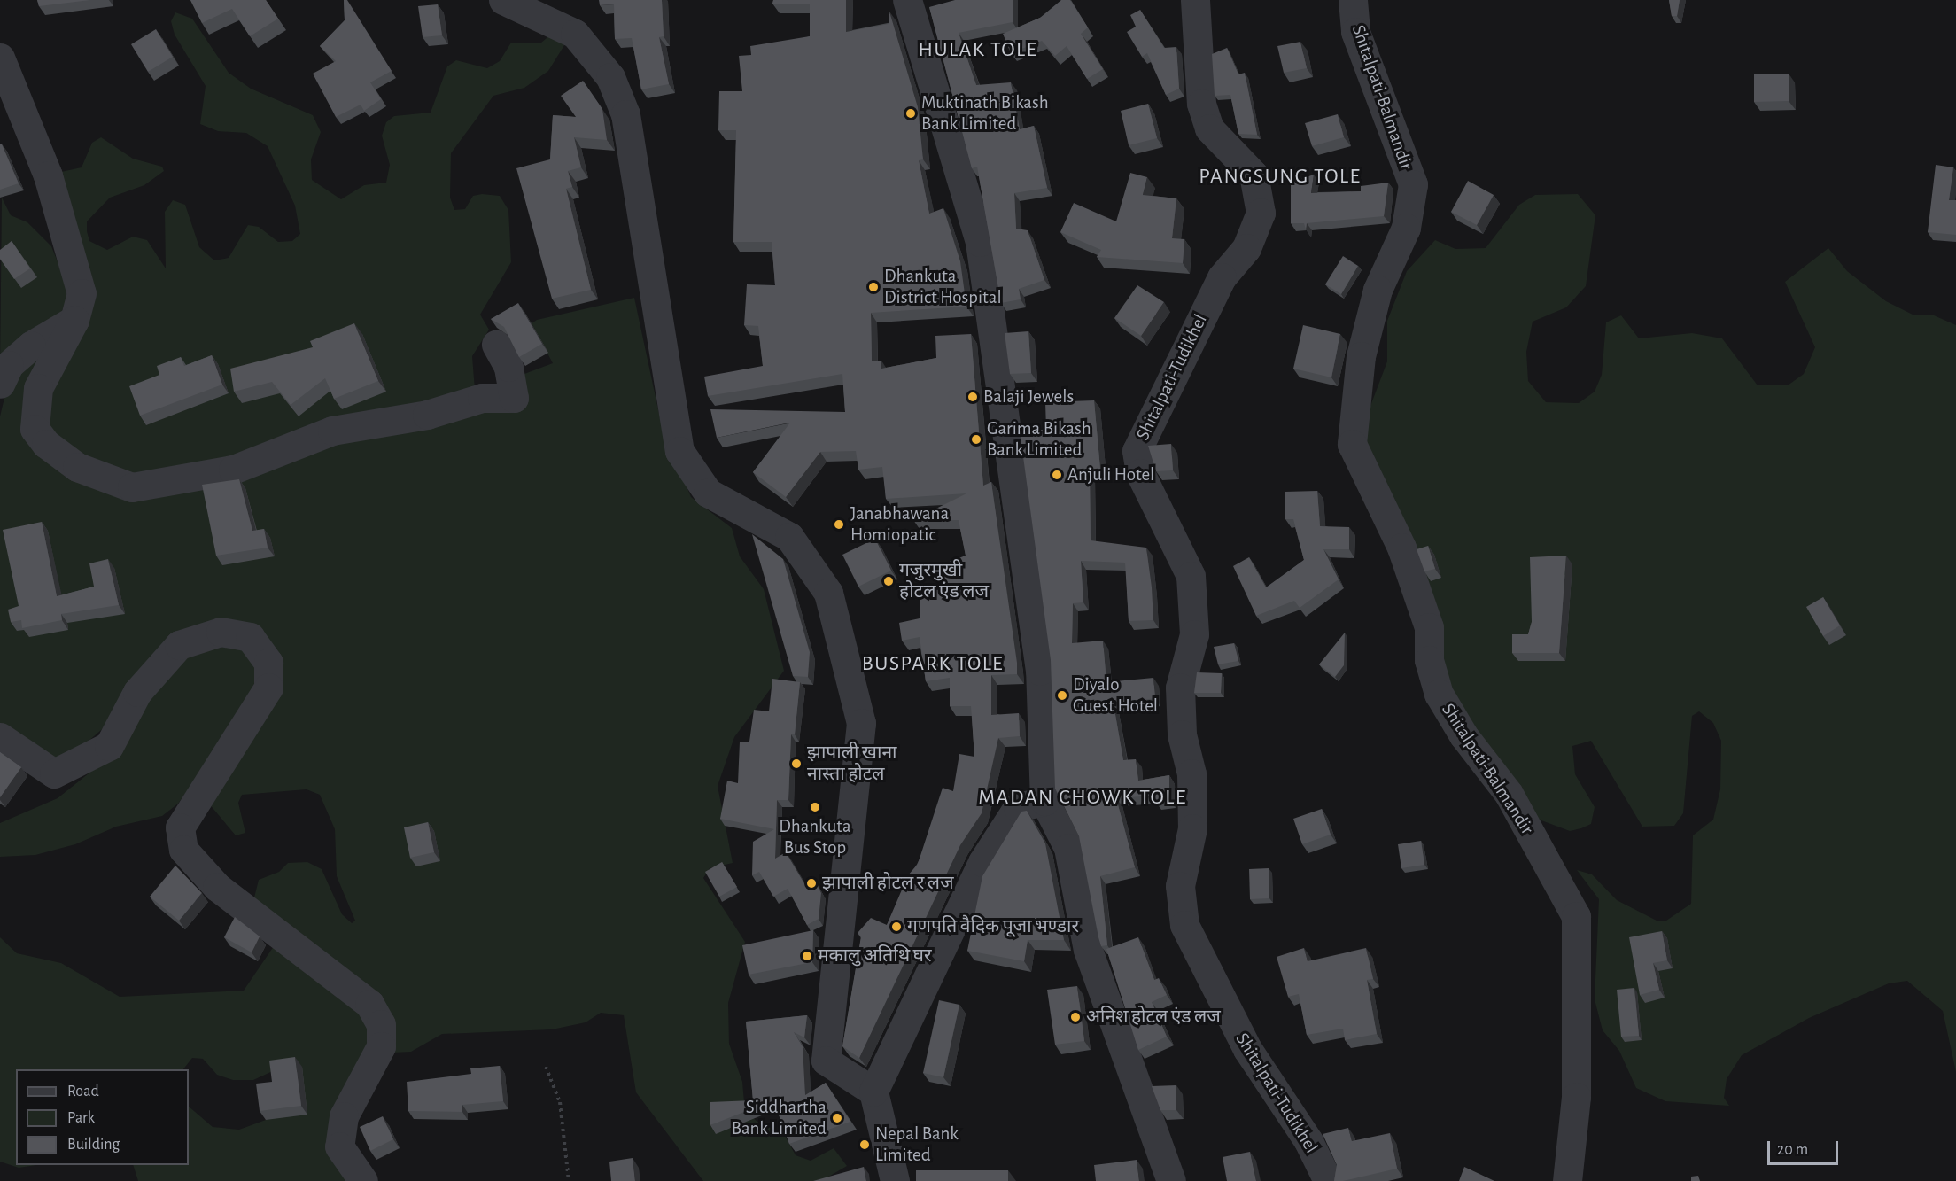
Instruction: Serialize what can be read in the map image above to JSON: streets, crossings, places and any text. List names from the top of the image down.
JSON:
{
  "streets": {
    "street": ["Shitalpati-Balmandir", "Shitalpati-Tudikhel"]
  },
  "districts": [
    "HULAK TOLE",
    "PANGSUNG TOLE",
    "BUSPARK TOLE",
    "MADAN CHOWK TOLE"
  ],
  "places": [
    "Muktinath Bikash Bank Limited",
    "Dhankuta District Hospital",
    "Balaji Jewels",
    "Garima Bikash Bank Limited",
    "Anjuli Hotel",
    "Janabhawana Homiopatic",
    "गजुरमुखी होटल एंड लज",
    "Diyalo Guest Hotel",
    "झापाली खाना नास्ता होटल",
    "Dhankuta Bus Stop",
    "झापाली होटल र लज",
    "गणपति वैदिक पूजा भण्डार",
    "मकालु अतिथि घर",
    "अनिश होटल एंड लज",
    "Siddhartha Bank Limited",
    "Nepal Bank Limited"
  ],
  "legend": ["Road", "Park", "Building"],
  "scale_bar": "20 m"
}
